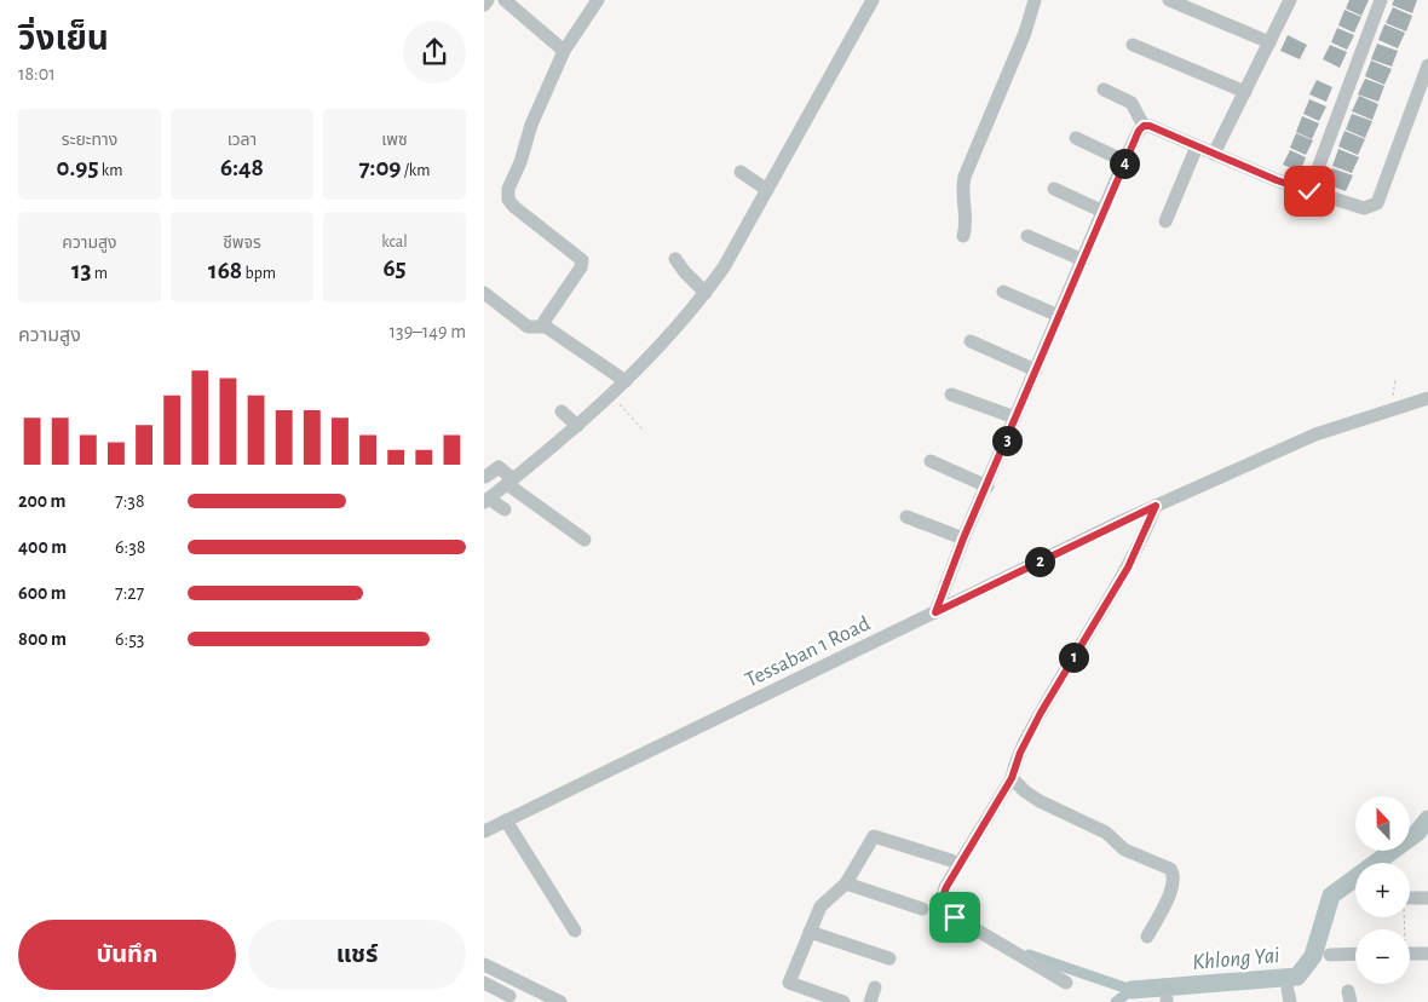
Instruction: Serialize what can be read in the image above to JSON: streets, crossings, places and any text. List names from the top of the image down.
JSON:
{
  "streets": {
    "street": ["Tessaban 1 Road"]
  },
  "water": ["Khlong Yai"],
  "north": "top",
  "page": {
    "heading": ["วิ่งเย็น", "18:01"],
    "stats": [
      ["ระยะทาง", "0.95 km"],
      ["เวลา", "6:48"],
      ["เพซ", "7:09 /km"],
      ["ความสูง", "13 m"],
      ["ชีพจร", "168 bpm"],
      ["kcal", "65"]
    ],
    "pins": [
      "4",
      "3",
      "2",
      "1"
    ],
    "chart": ["ความสูง", "139–149 m"],
    "list": [
      {
        "name": "200 m",
        "note": "7:38"
      },
      {
        "name": "400 m",
        "note": "6:38"
      },
      {
        "name": "600 m",
        "note": "7:27"
      },
      {
        "name": "800 m",
        "note": "6:53"
      }
    ],
    "map_buttons": ["+", "−"],
    "buttons": ["บันทึก", "แชร์"]
  }
}
